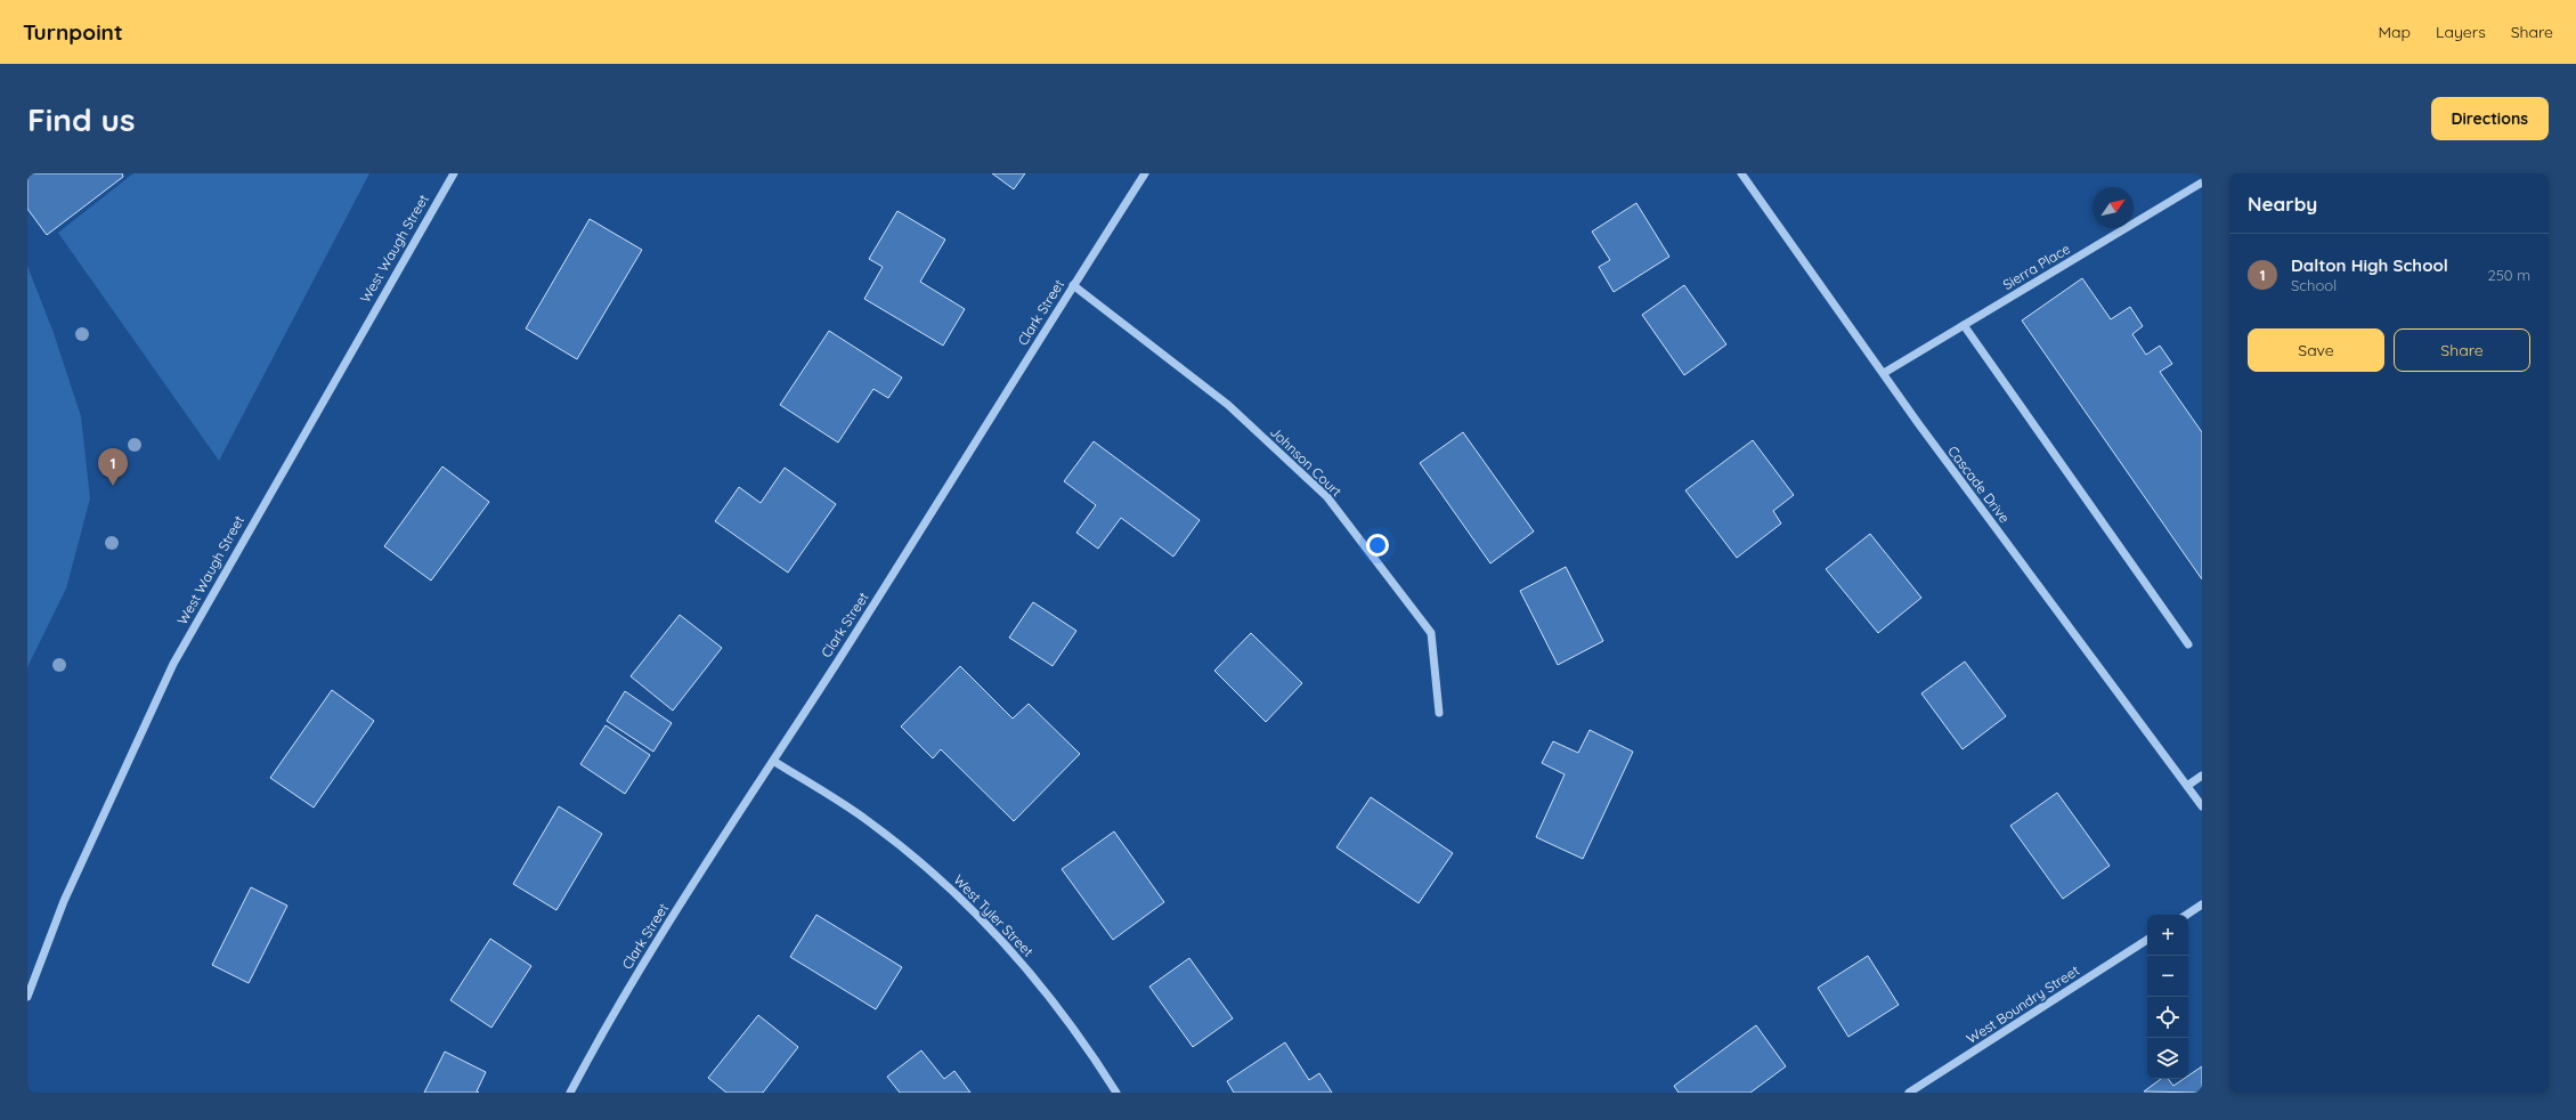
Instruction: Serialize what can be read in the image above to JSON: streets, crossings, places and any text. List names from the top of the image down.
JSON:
{
  "streets": {
    "street": [
      "West Waugh Street",
      "Sierra Place",
      "Clark Street",
      "Johnson Court",
      "Cascade Drive",
      "West Tyler Street",
      "West Boundry Street"
    ]
  },
  "crossings": [
    ["Sierra Place", "Cascade Drive"],
    ["Clark Street", "Johnson Court"],
    ["Clark Street", "West Tyler Street"]
  ],
  "north": "top right",
  "page": {
    "header": "Turnpoint",
    "nav": ["Map", "Layers", "Share"],
    "buttons": [
      "Directions",
      ["Save", "Share"]
    ],
    "title": "Find us",
    "heading": "Nearby",
    "list": [
      {
        "mark": "1",
        "name": "Dalton High School",
        "note": "School",
        "value": "250 m"
      }
    ],
    "pins": "1",
    "map_buttons": ["+", "−"]
  }
}
